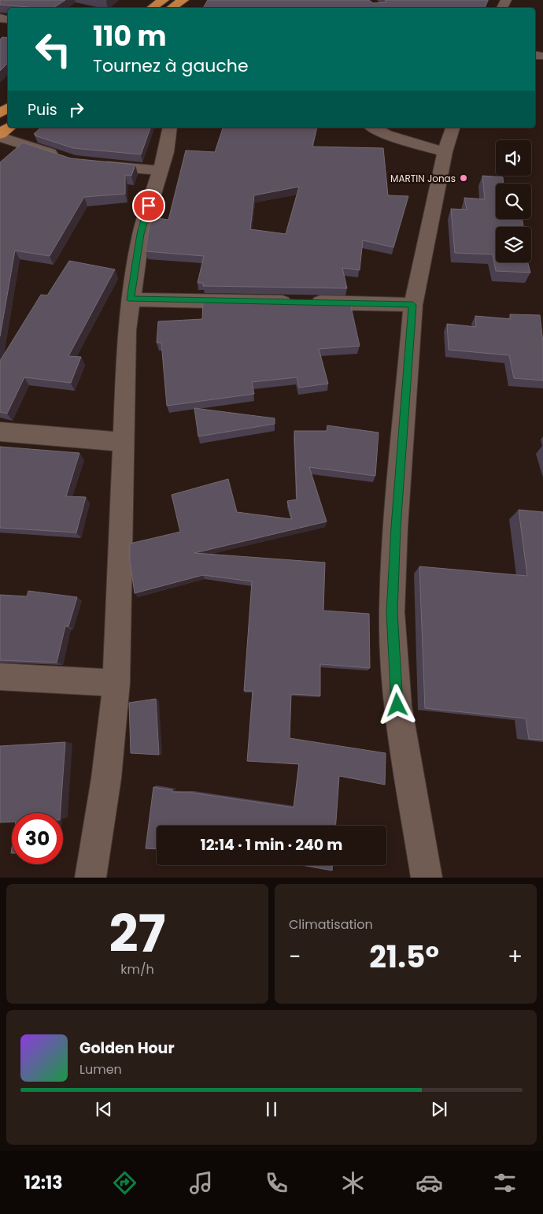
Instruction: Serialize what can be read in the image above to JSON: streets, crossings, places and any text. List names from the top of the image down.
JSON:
{
  "places": ["MARTIN Jonas"],
  "page": {
    "turn": ["110 m", "Tournez à gauche"],
    "then": "Puis",
    "limit": "30",
    "trip": "12:14 · 1 min · 240 m",
    "tile": [
      ["27", "km/h"],
      "Climatisation"
    ],
    "heat": ["−", "21.5°", "+"],
    "song": ["Golden Hour", "Lumen"],
    "tabs": "12:13"
  }
}
